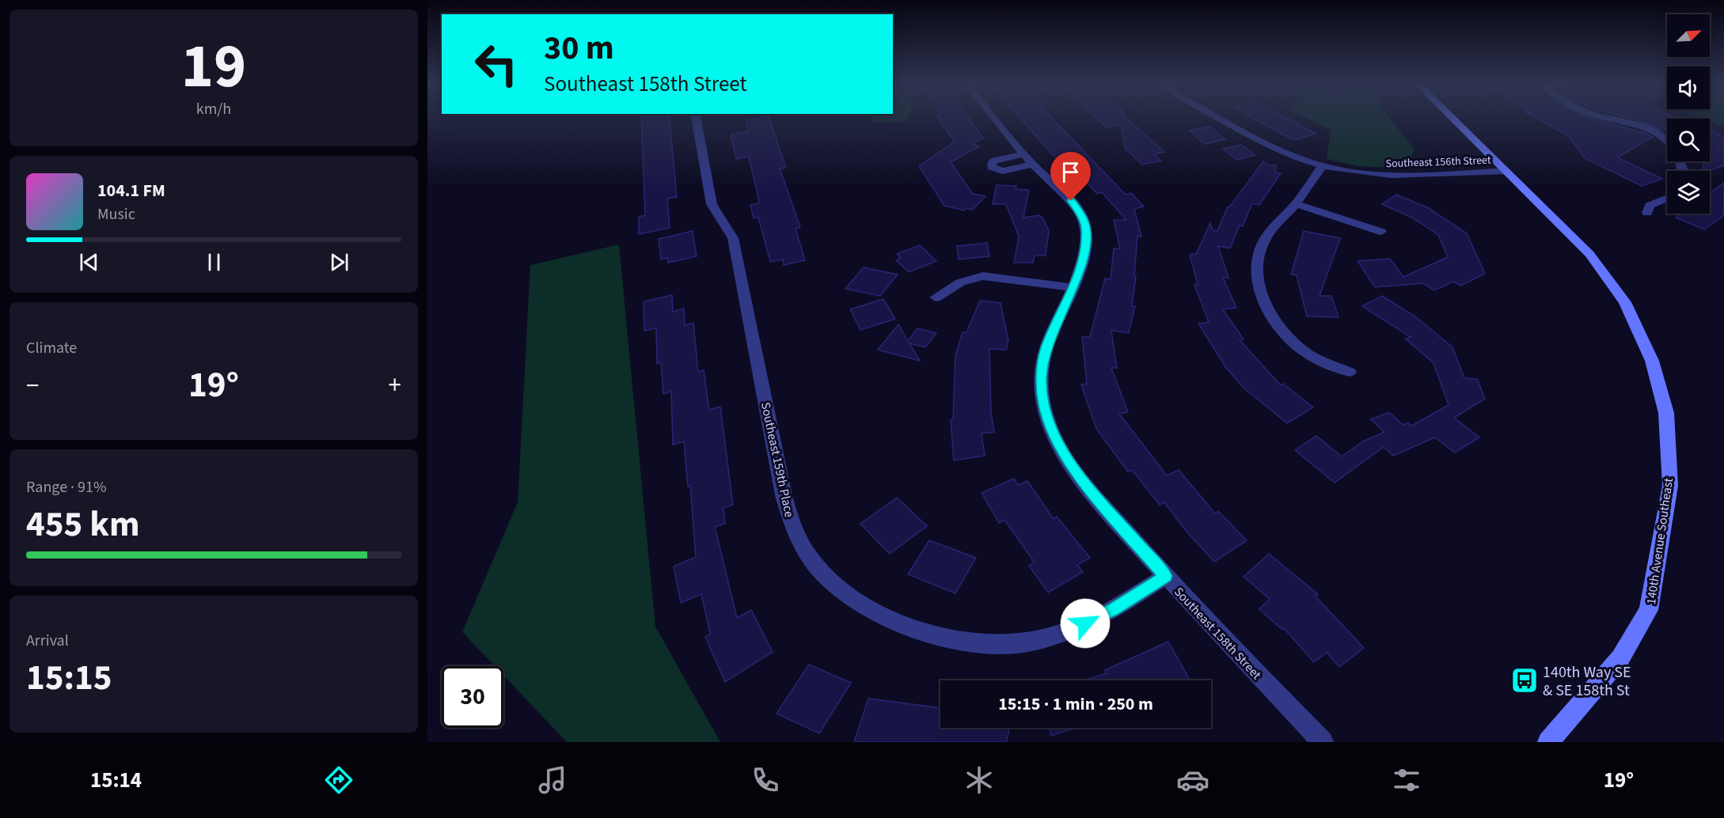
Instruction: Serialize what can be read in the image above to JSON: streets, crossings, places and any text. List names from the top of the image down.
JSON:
{
  "streets": {
    "main road": ["140th Avenue Southeast"],
    "street": ["Southeast 156th Street", "Southeast 159th Place", "Southeast 158th Street"]
  },
  "crossings": [
    ["Southeast 156th Street", "140th Avenue Southeast"],
    ["Southeast 159th Place", "Southeast 158th Street"]
  ],
  "places": {
    "bus stop": ["140th Way SE & SE 158th St"]
  },
  "north": "top right",
  "page": {
    "tile": [
      ["19", "km/h"],
      "Climate",
      ["Range · 91%", "455 km"],
      ["Arrival", "15:15"]
    ],
    "turn": ["30 m", "Southeast 158th Street"],
    "song": ["104.1 FM", "Music"],
    "heat": ["−", "19°", "+"],
    "limit": "30",
    "trip": "15:15 · 1 min · 250 m",
    "tabs": ["15:14", "19°"]
  }
}
